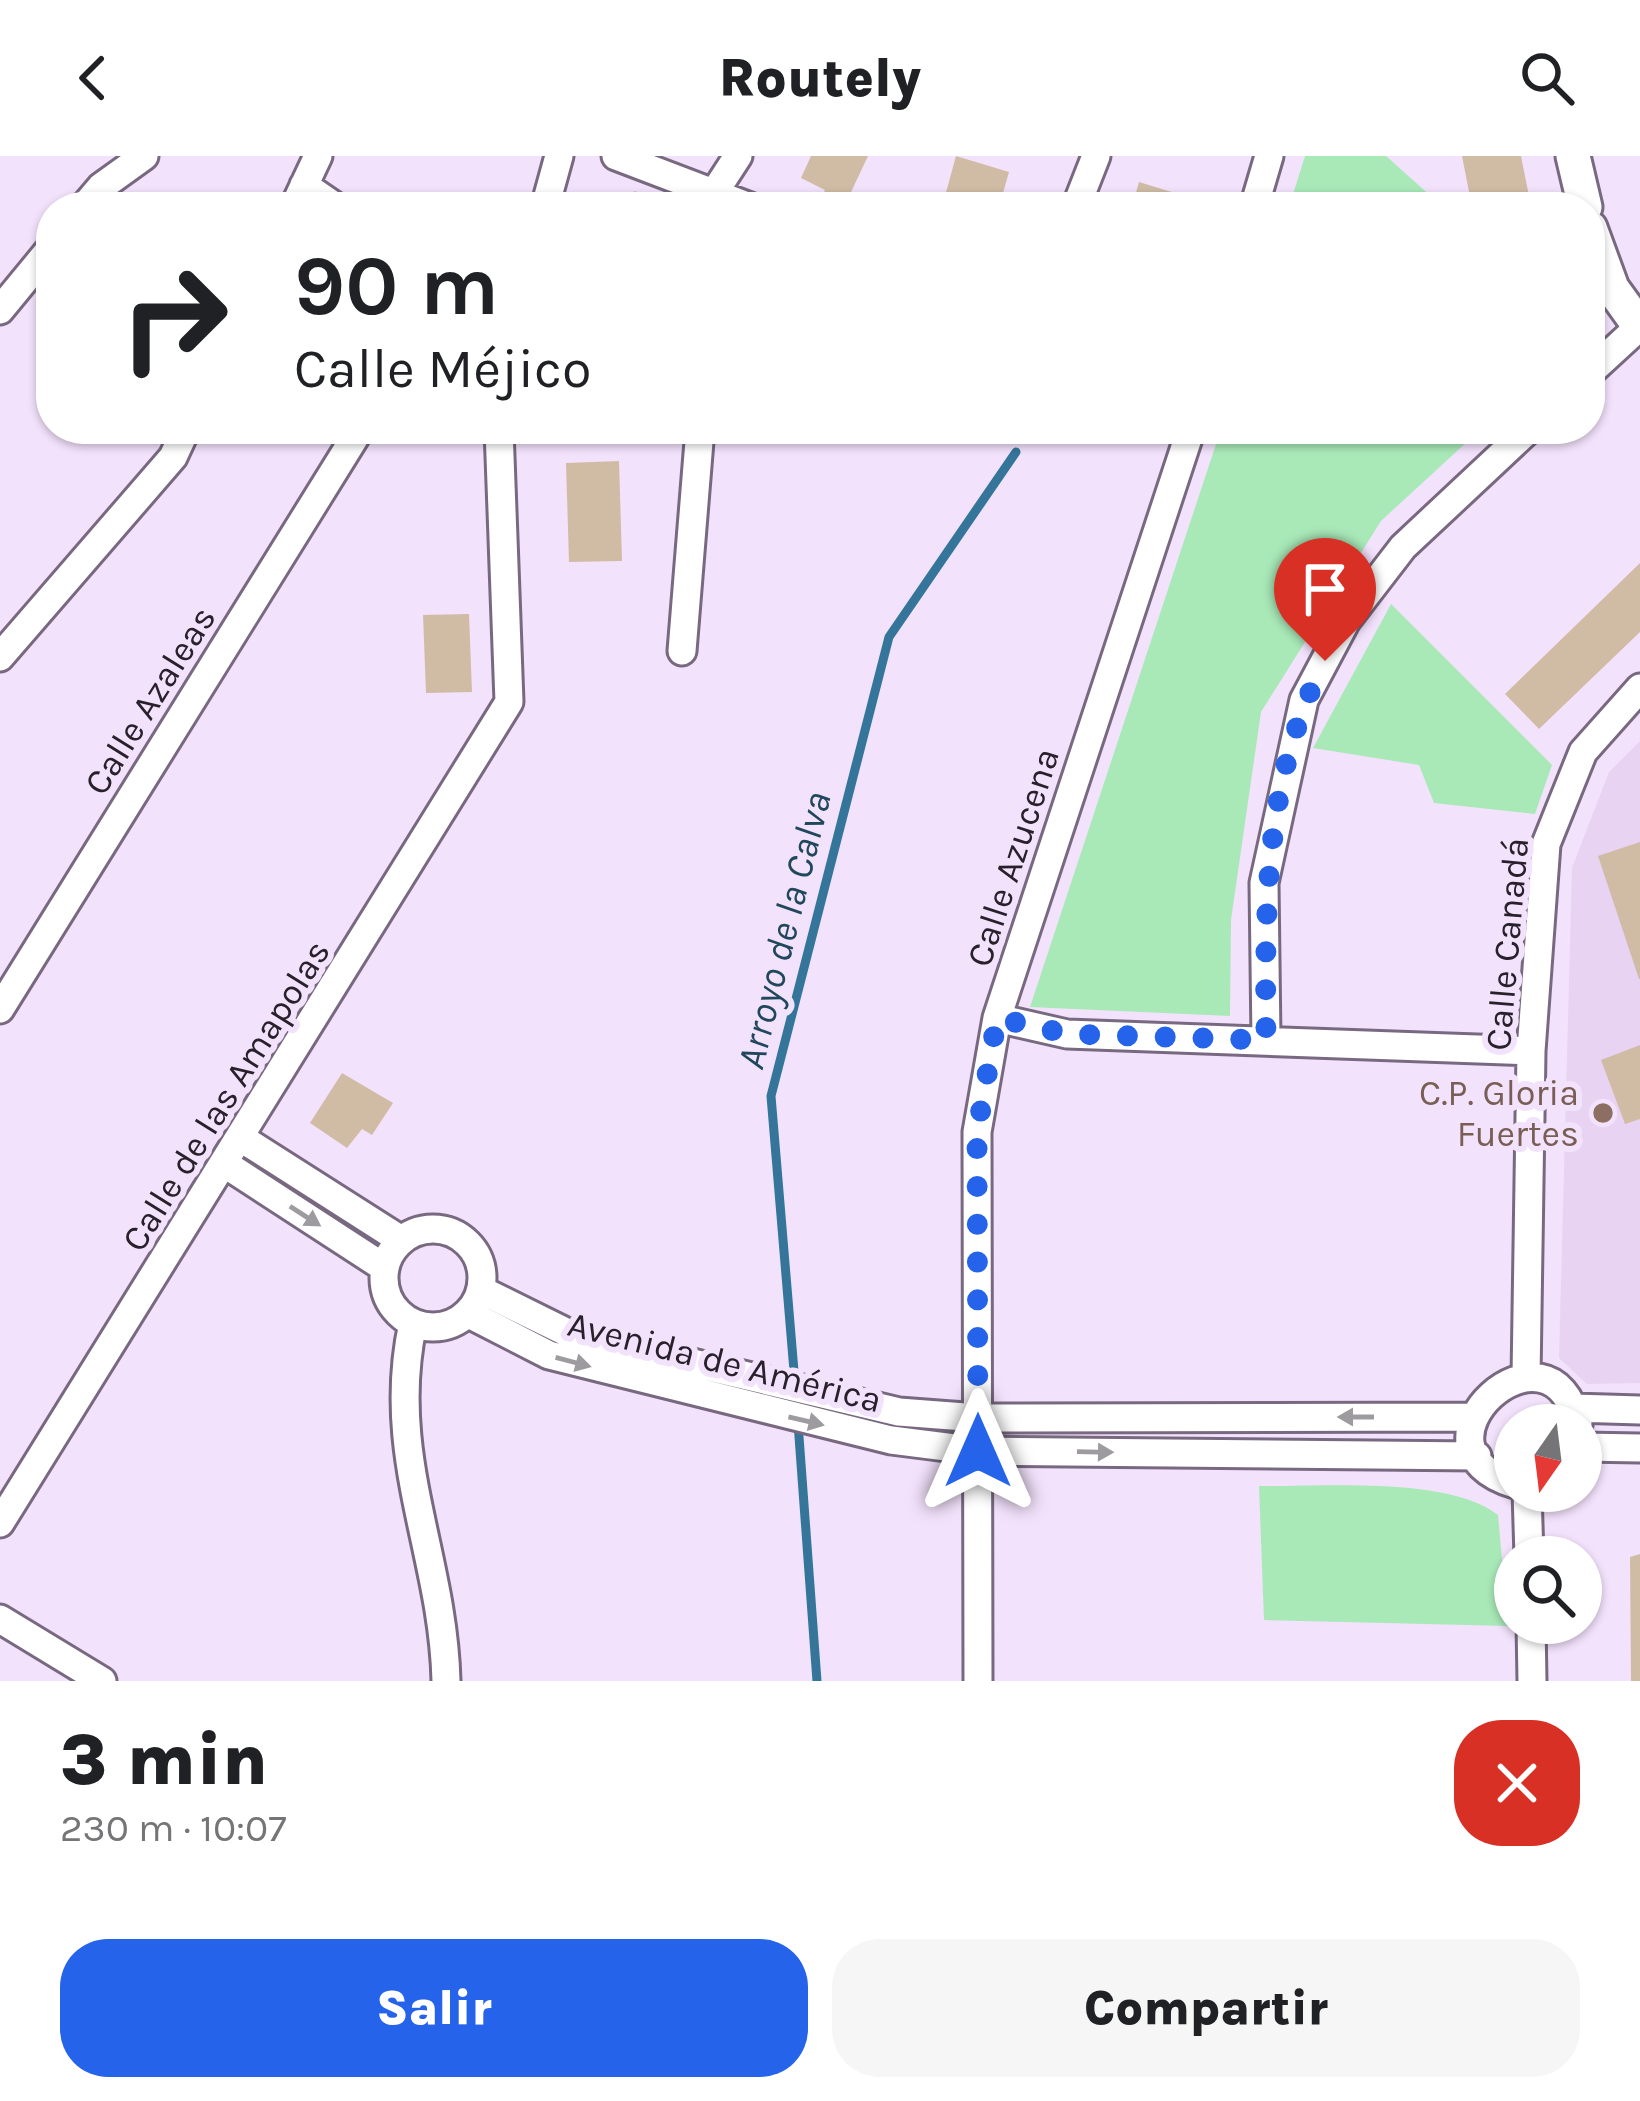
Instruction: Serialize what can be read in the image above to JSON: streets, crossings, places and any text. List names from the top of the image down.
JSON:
{
  "streets": {
    "street": [
      "Calle Azaleas",
      "Calle Azucena",
      "Calle Canadá",
      "Calle de las Amapolas",
      "Avenida de América"
    ]
  },
  "crossings": [
    ["Calle Azucena", "Avenida de América"]
  ],
  "water": ["Arroyo de la Calva"],
  "places": ["C.P. Gloria Fuertes"],
  "north": "bottom",
  "page": {
    "header": "Routely",
    "turn": ["90 m", "Calle Méjico"],
    "heading": ["3 min", "230 m · 10:07"],
    "buttons": ["Salir", "Compartir"]
  }
}
